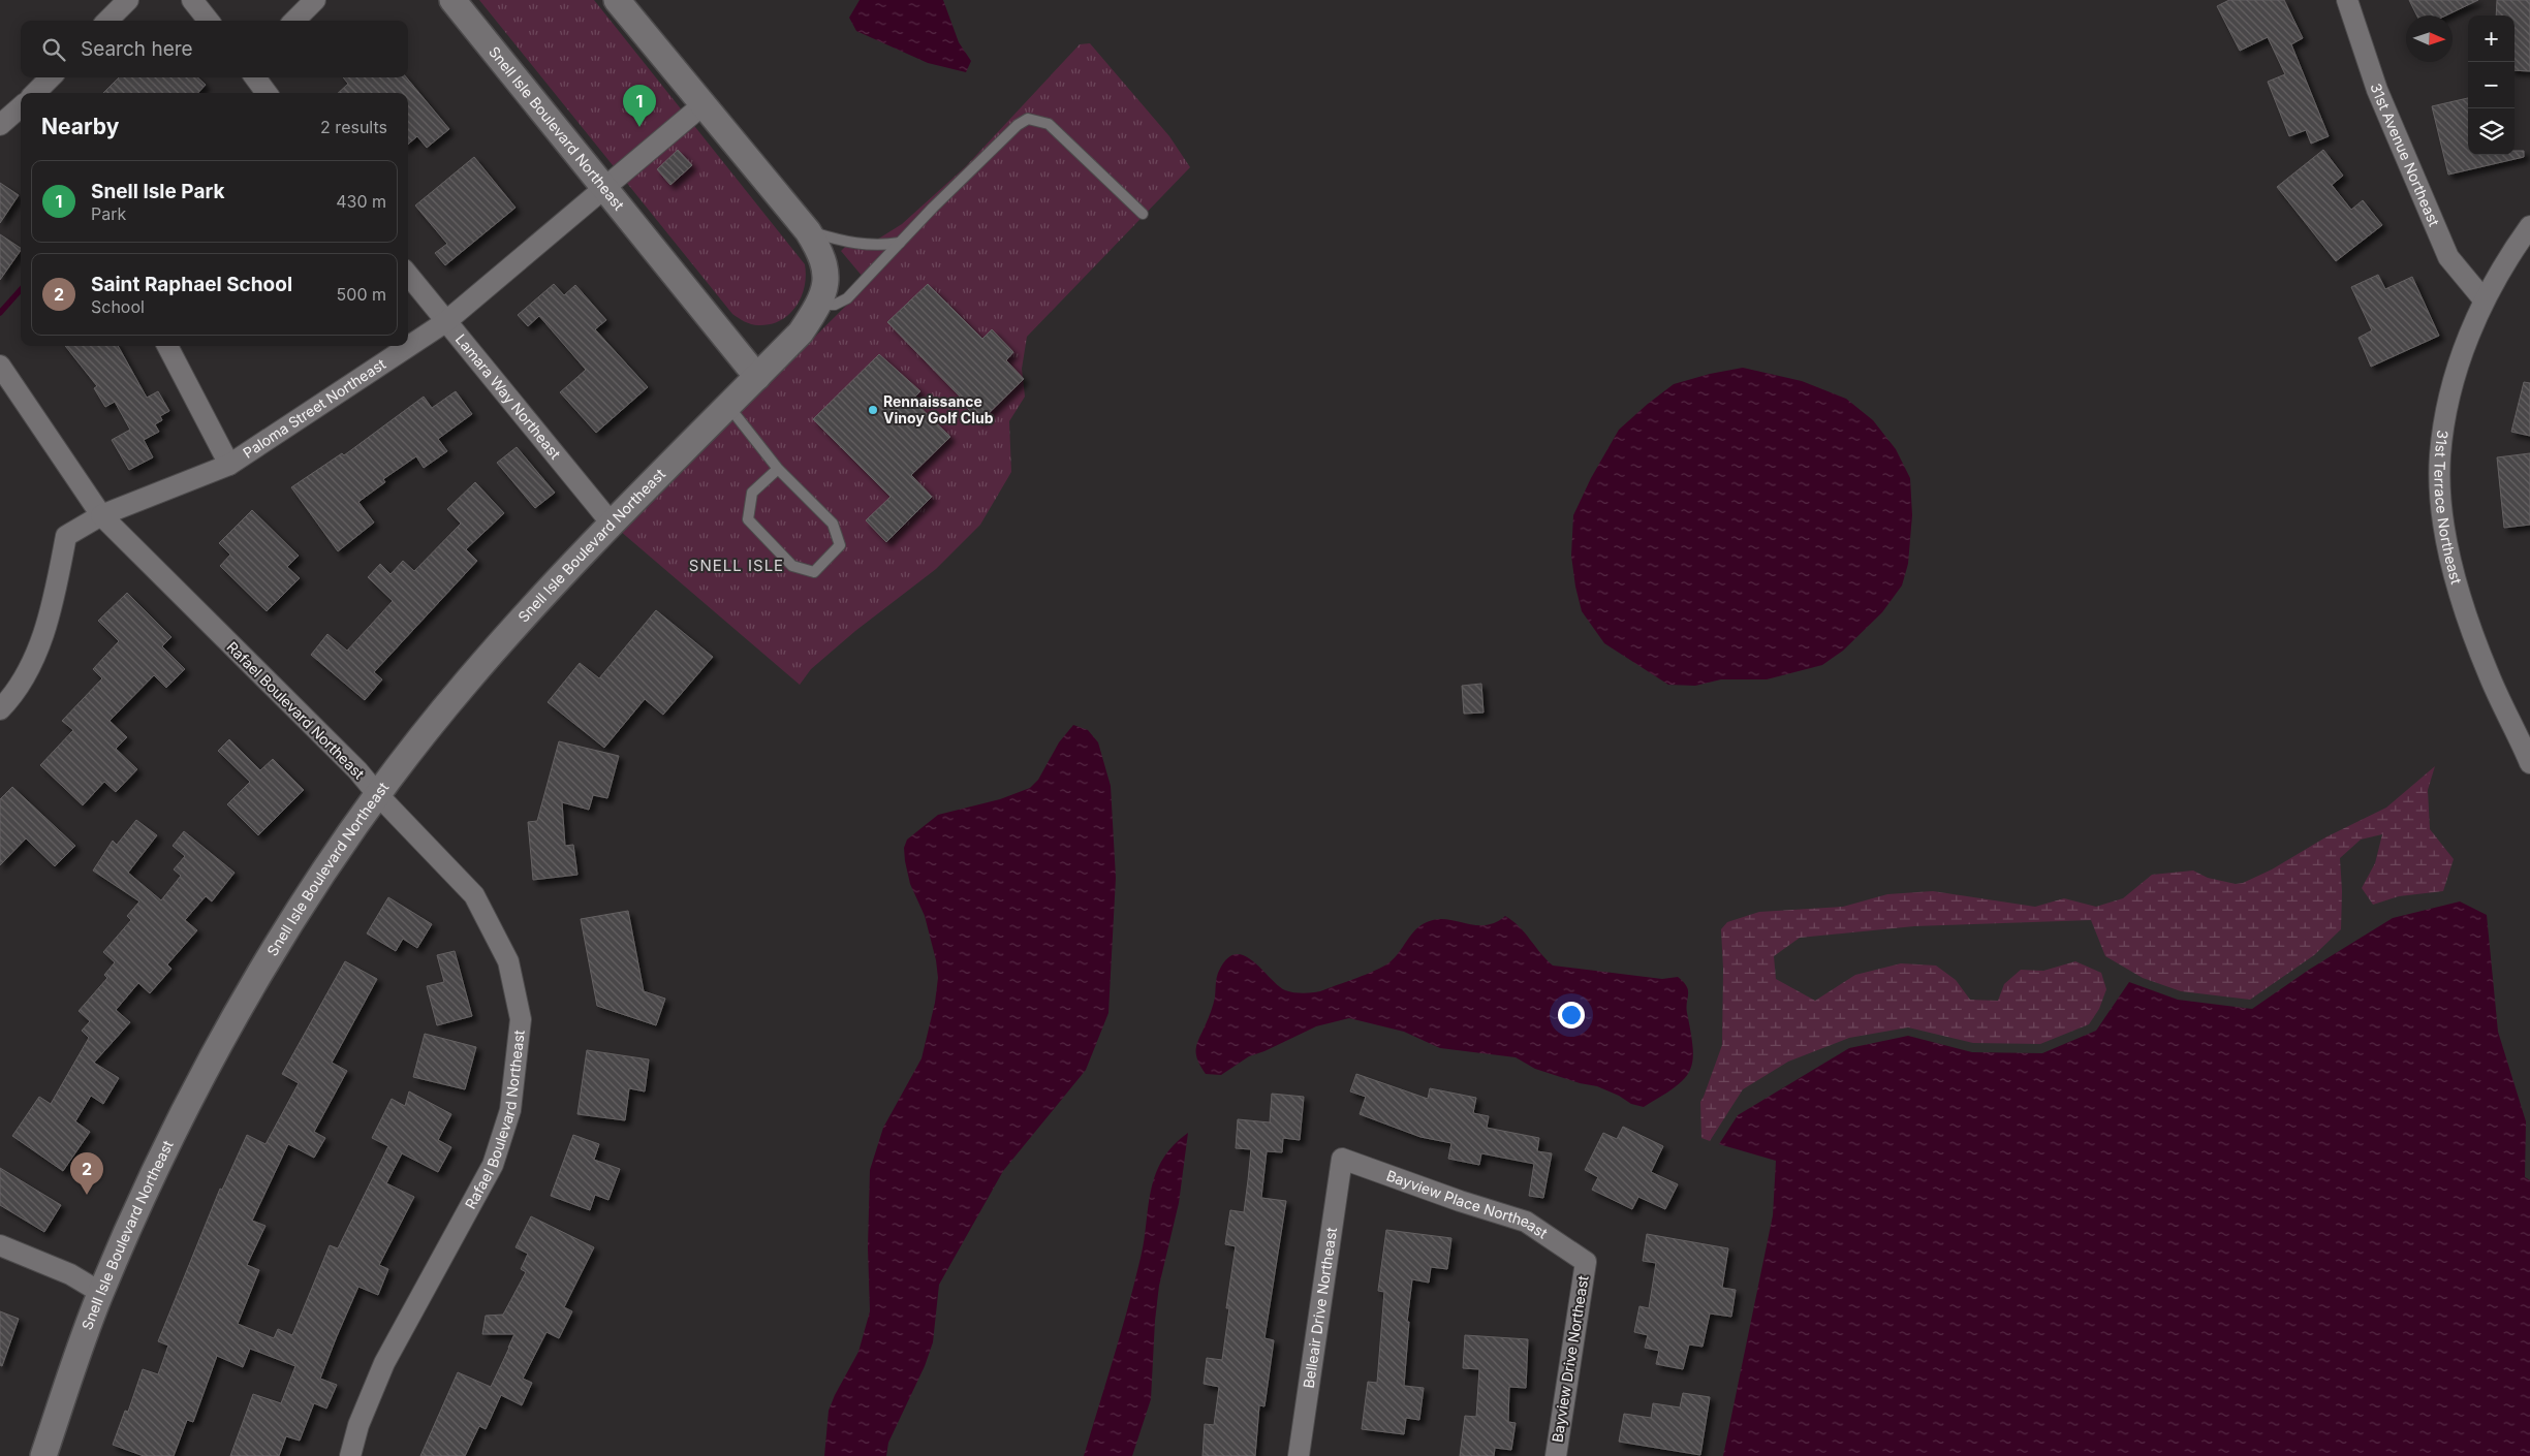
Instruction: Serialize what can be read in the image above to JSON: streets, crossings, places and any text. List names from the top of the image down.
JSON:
{
  "streets": {
    "street": [
      "Snell Isle Boulevard Northeast",
      "31st Avenue Northeast",
      "Lamara Way Northeast",
      "Paloma Street Northeast",
      "31st Terrace Northeast",
      "Rafael Boulevard Northeast",
      "Bayview Place Northeast",
      "Belleair Drive Northeast",
      "Bayview Drive Northeast"
    ]
  },
  "crossings": [
    ["Snell Isle Boulevard Northeast", "Lamara Way Northeast"],
    ["Snell Isle Boulevard Northeast", "Paloma Street Northeast"],
    ["Snell Isle Boulevard Northeast", "Rafael Boulevard Northeast"],
    ["31st Avenue Northeast", "31st Terrace Northeast"],
    ["Lamara Way Northeast", "Paloma Street Northeast"],
    ["Paloma Street Northeast", "Rafael Boulevard Northeast"],
    ["Bayview Place Northeast", "Belleair Drive Northeast"],
    ["Bayview Place Northeast", "Bayview Drive Northeast"]
  ],
  "districts": ["SNELL ISLE"],
  "places": ["Rennaissance Vinoy Golf Club"],
  "north": "right",
  "page": {
    "map_buttons": ["+", "−"],
    "search": "Search here",
    "pins": ["1", "2"],
    "heading": ["Nearby", "2 results"],
    "list": [
      {
        "mark": "1",
        "name": "Snell Isle Park",
        "note": "Park",
        "value": "430 m"
      },
      {
        "mark": "2",
        "name": "Saint Raphael School",
        "note": "School",
        "value": "500 m"
      }
    ]
  }
}
